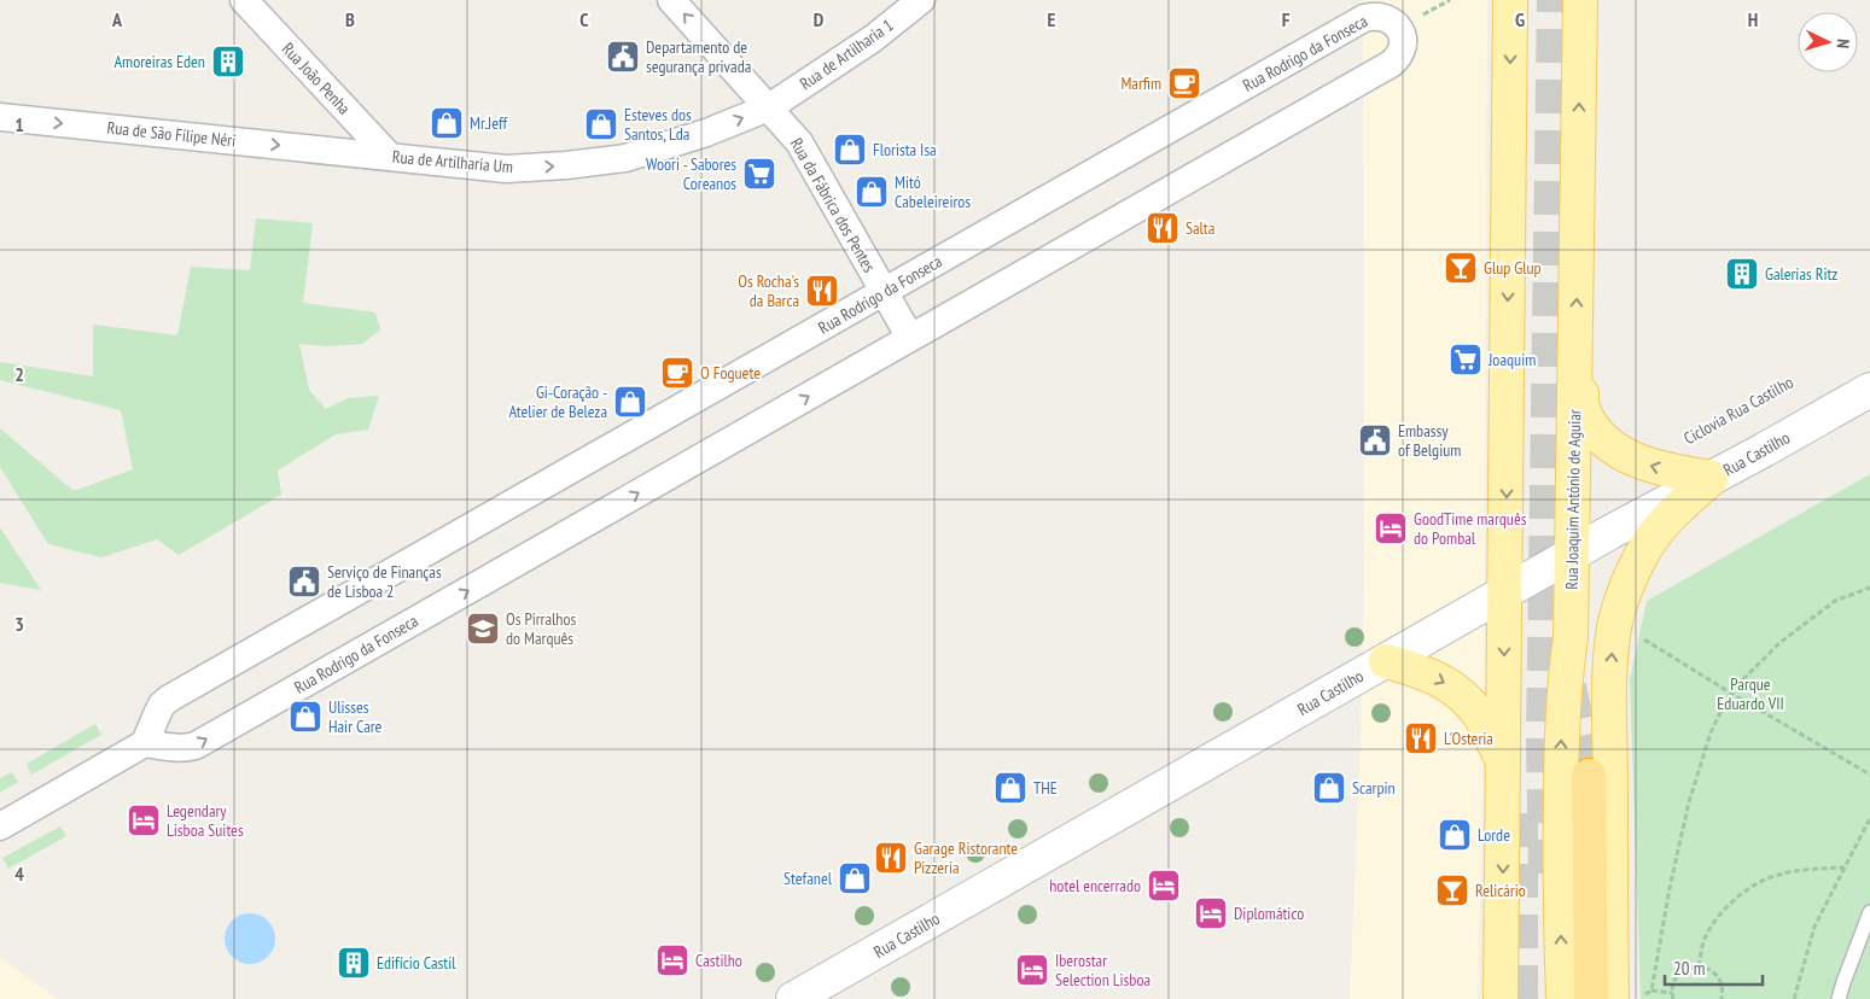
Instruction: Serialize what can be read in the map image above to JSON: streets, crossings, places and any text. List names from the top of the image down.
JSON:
{
  "streets": {
    "main road": ["Rua Joaquim António de Aguiar"],
    "street": [
      "Rua Rodrigo da Fonseca",
      "Rua de Artilharia 1",
      "Rua João Penha",
      "Rua de São Filipe Néri",
      "Rua de Artilharia Um",
      "Rua da Fábrica dos Pentes",
      "Rua Castilho"
    ]
  },
  "crossings": [
    ["Rua Rodrigo da Fonseca", "Rua da Fábrica dos Pentes"],
    ["Rua de Artilharia 1", "Rua de Artilharia Um"],
    ["Rua de Artilharia 1", "Rua da Fábrica dos Pentes"],
    ["Rua João Penha", "Rua de Artilharia Um"],
    ["Rua de São Filipe Néri", "Rua de Artilharia Um"],
    ["Rua de Artilharia Um", "Rua da Fábrica dos Pentes"],
    ["Rua Castilho", "Rua Joaquim António de Aguiar"]
  ],
  "one_way": ["Rua de São Filipe Néri", "Rua de Artilharia Um"],
  "parks": ["Parque Eduardo VII"],
  "places": {
    "public building": ["Departamento de segurança privada", "Embassy of Belgium", "Serviço de Finanças de Lisboa 2"],
    "building": ["Amoreiras Eden", "Galerias Ritz", "Edifício Castil"],
    "cafe": ["Marfim", "O Foguete"],
    "shop": [
      "Mr.Jeff",
      "Esteves dos Santos, Lda",
      "Florista Isa",
      "Mitó Cabeleireiros",
      "Gi-Coração - Atelier de Beleza",
      "Ulisses Hair Care",
      "THE",
      "Scarpin",
      "Lorde",
      "Stefanel"
    ],
    "supermarket": ["Woori - Sabores Coreanos", "Joaquim"],
    "restaurant": [
      "Salta",
      "Os Rocha's da Barca",
      "L'Osteria",
      "Garage Ristorante Pizzeria"
    ],
    "bar": ["Glup Glup", "Relicário"],
    "hotel": [
      "GoodTime marquês do Pombal",
      "Legendary Lisboa Suites",
      "hotel encerrado",
      "Diplomático",
      "Castilho",
      "Iberostar Selection Lisboa"
    ],
    "school or university": ["Os Pirralhos do Marquês"]
  },
  "scale_bar": "20 m",
  "north": "right",
  "grid": {
    "columns": [
      "A",
      "B",
      "C",
      "D",
      "E",
      "F",
      "G",
      "H"
    ],
    "rows": [
      "1",
      "2",
      "3",
      "4"
    ]
  }
}
